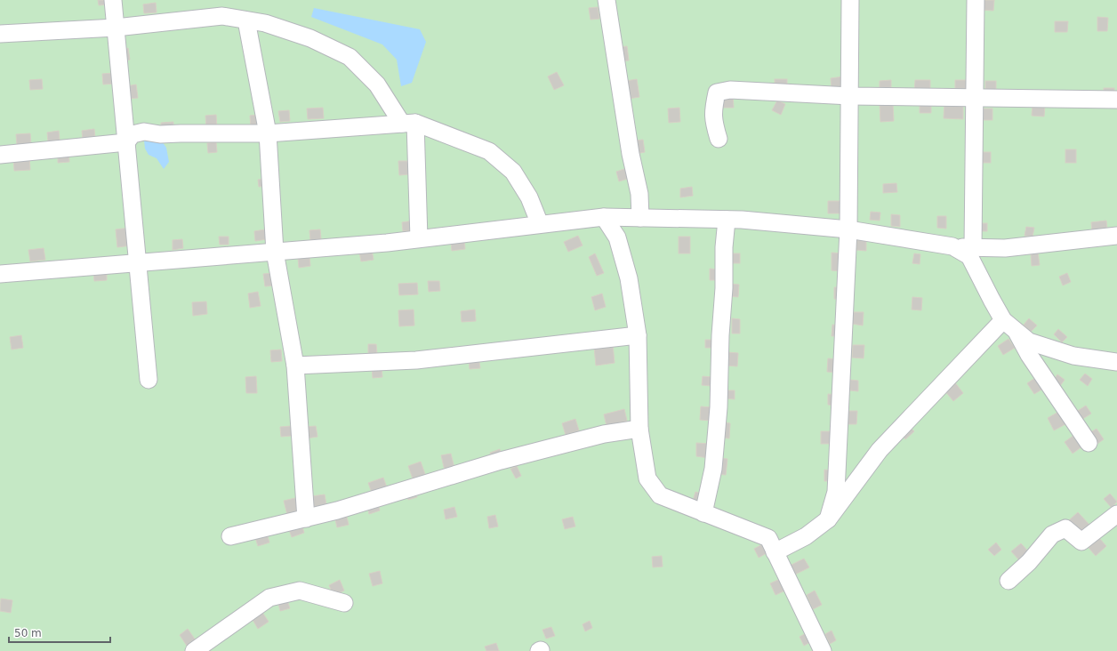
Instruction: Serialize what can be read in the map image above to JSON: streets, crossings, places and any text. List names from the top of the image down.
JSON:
{
  "scale_bar": "50 m"
}
